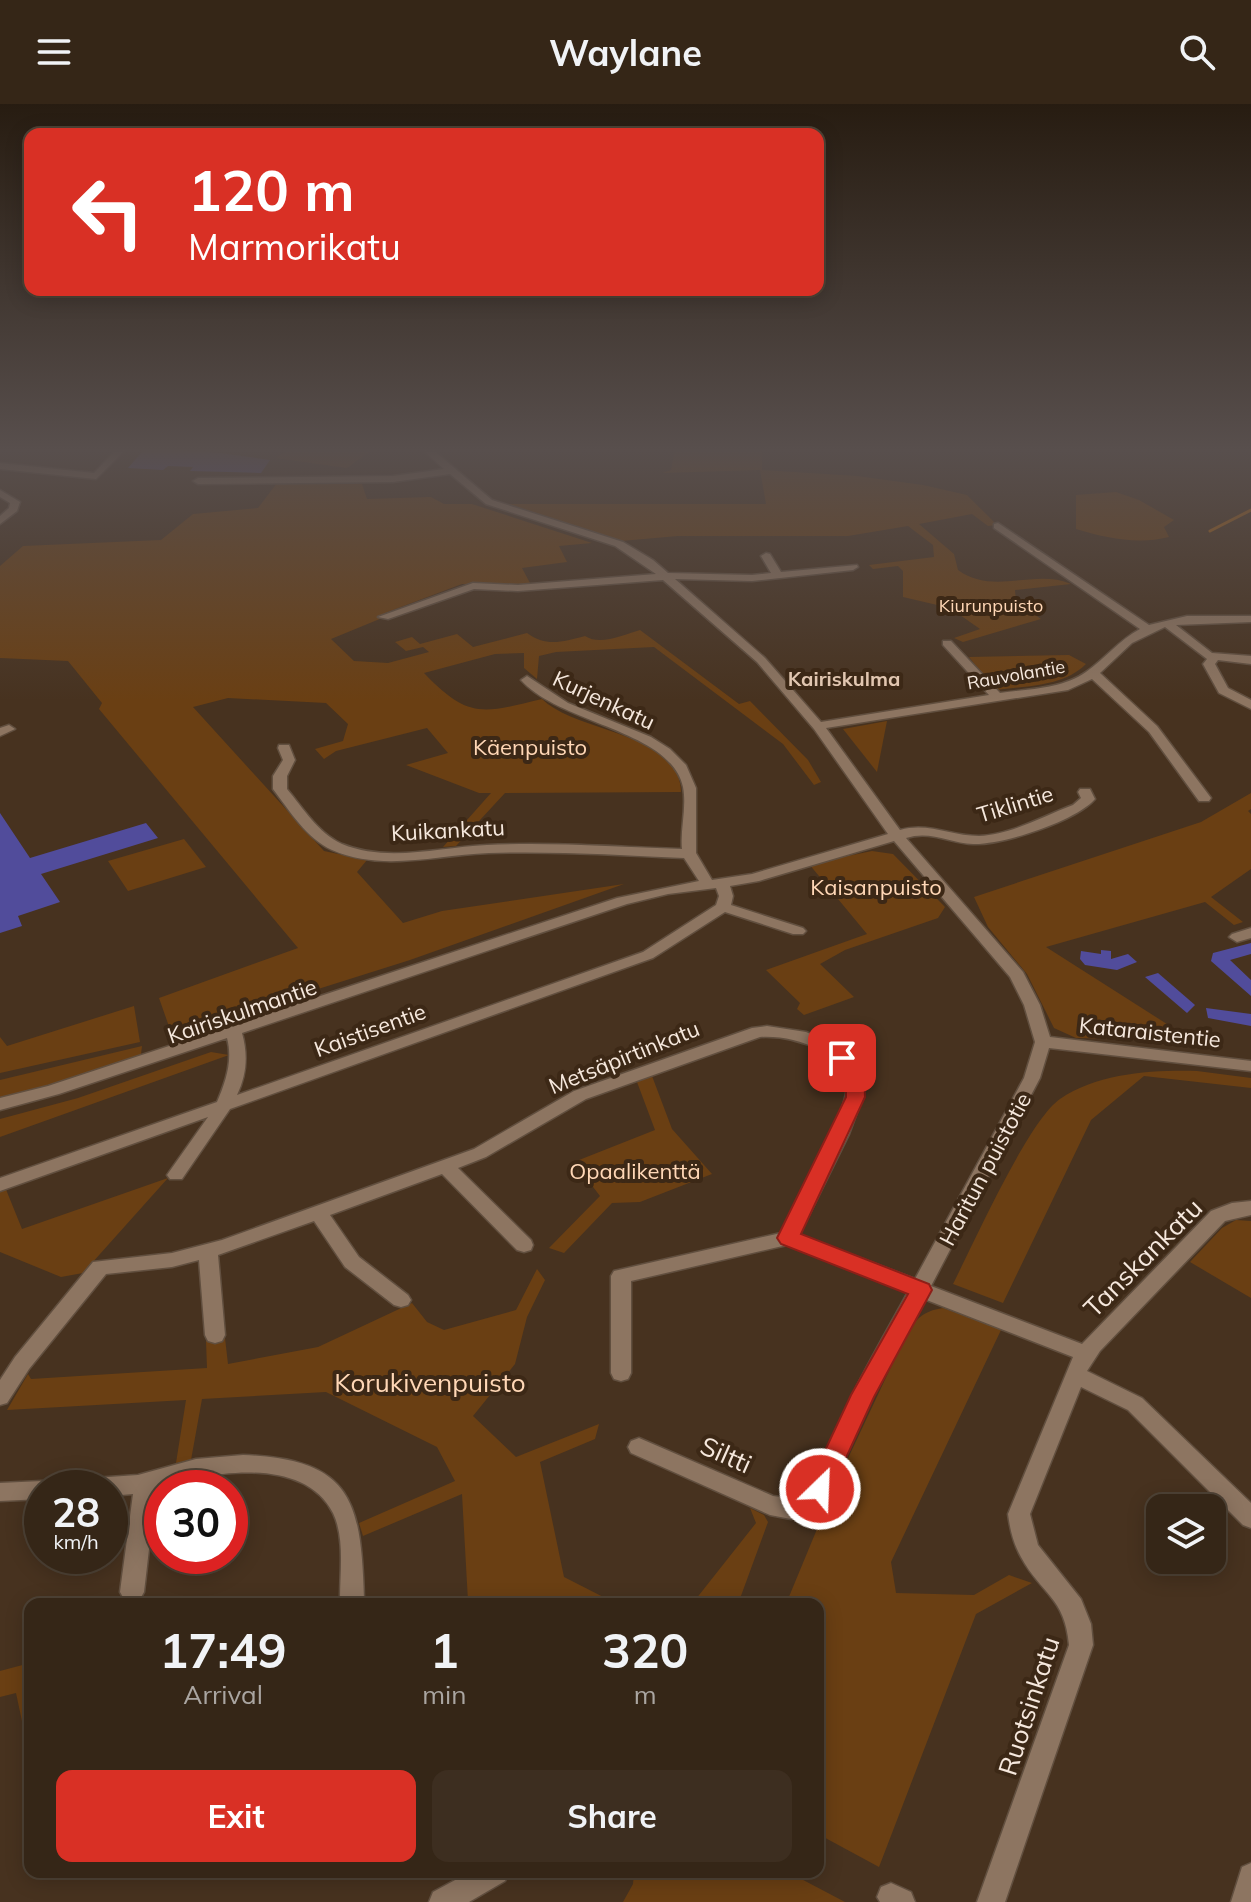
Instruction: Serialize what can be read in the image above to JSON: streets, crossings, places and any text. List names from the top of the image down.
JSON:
{
  "streets": {
    "street": [
      "Rauvolantie",
      "Kurjenkatu",
      "Tiklintie",
      "Kuikankatu",
      "Kairiskulmantie",
      "Kaistisentie",
      "Kataraistentie",
      "Metsäpirtinkatu",
      "Haritun puistotie",
      "Tanskankatu",
      "Siltti",
      "Ruotsinkatu"
    ]
  },
  "crossings": [
    ["Kurjenkatu", "Kuikankatu"],
    ["Tiklintie", "Kairiskulmantie"],
    ["Kataraistentie", "Haritun puistotie"],
    ["Haritun puistotie", "Siltti"],
    ["Tanskankatu", "Ruotsinkatu"]
  ],
  "districts": ["Kairiskulma"],
  "parks": [
    "Kiurunpuisto",
    "Käenpuisto",
    "Kaisanpuisto",
    "Opaalikenttä",
    "Korukivenpuisto"
  ],
  "page": {
    "header": "Waylane",
    "turn": ["120 m", "Marmorikatu"],
    "speed": "28 km/h",
    "limit": "30",
    "eta": [
      "17:49",
      "Arrival",
      "1",
      "min",
      "320",
      "m"
    ],
    "buttons": ["Exit", "Share"]
  }
}
